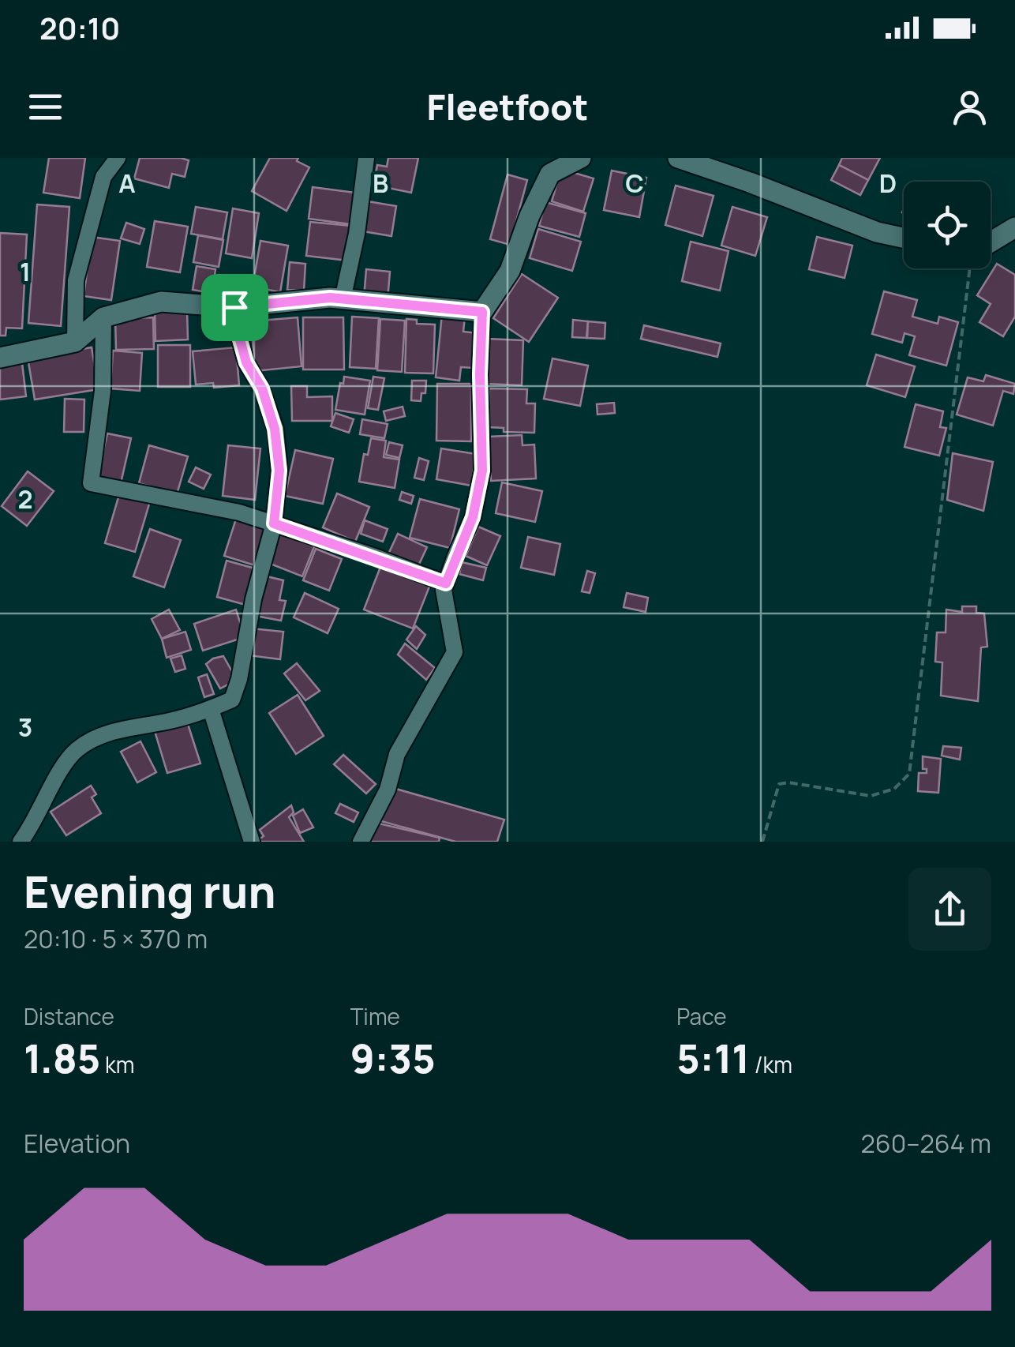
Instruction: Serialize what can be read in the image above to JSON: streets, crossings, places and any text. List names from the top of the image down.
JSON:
{
  "page": {
    "status": "20:10",
    "header": "Fleetfoot",
    "heading": ["Evening run", "20:10 · 5 × 370 m"],
    "stats": [
      ["Distance", "1.85 km"],
      ["Time", "9:35"],
      ["Pace", "5:11 /km"]
    ],
    "chart": ["Elevation", "260–264 m"]
  },
  "grid": {
    "columns": [
      "A",
      "B",
      "C",
      "D"
    ],
    "rows": ["1", "2", "3"]
  }
}
